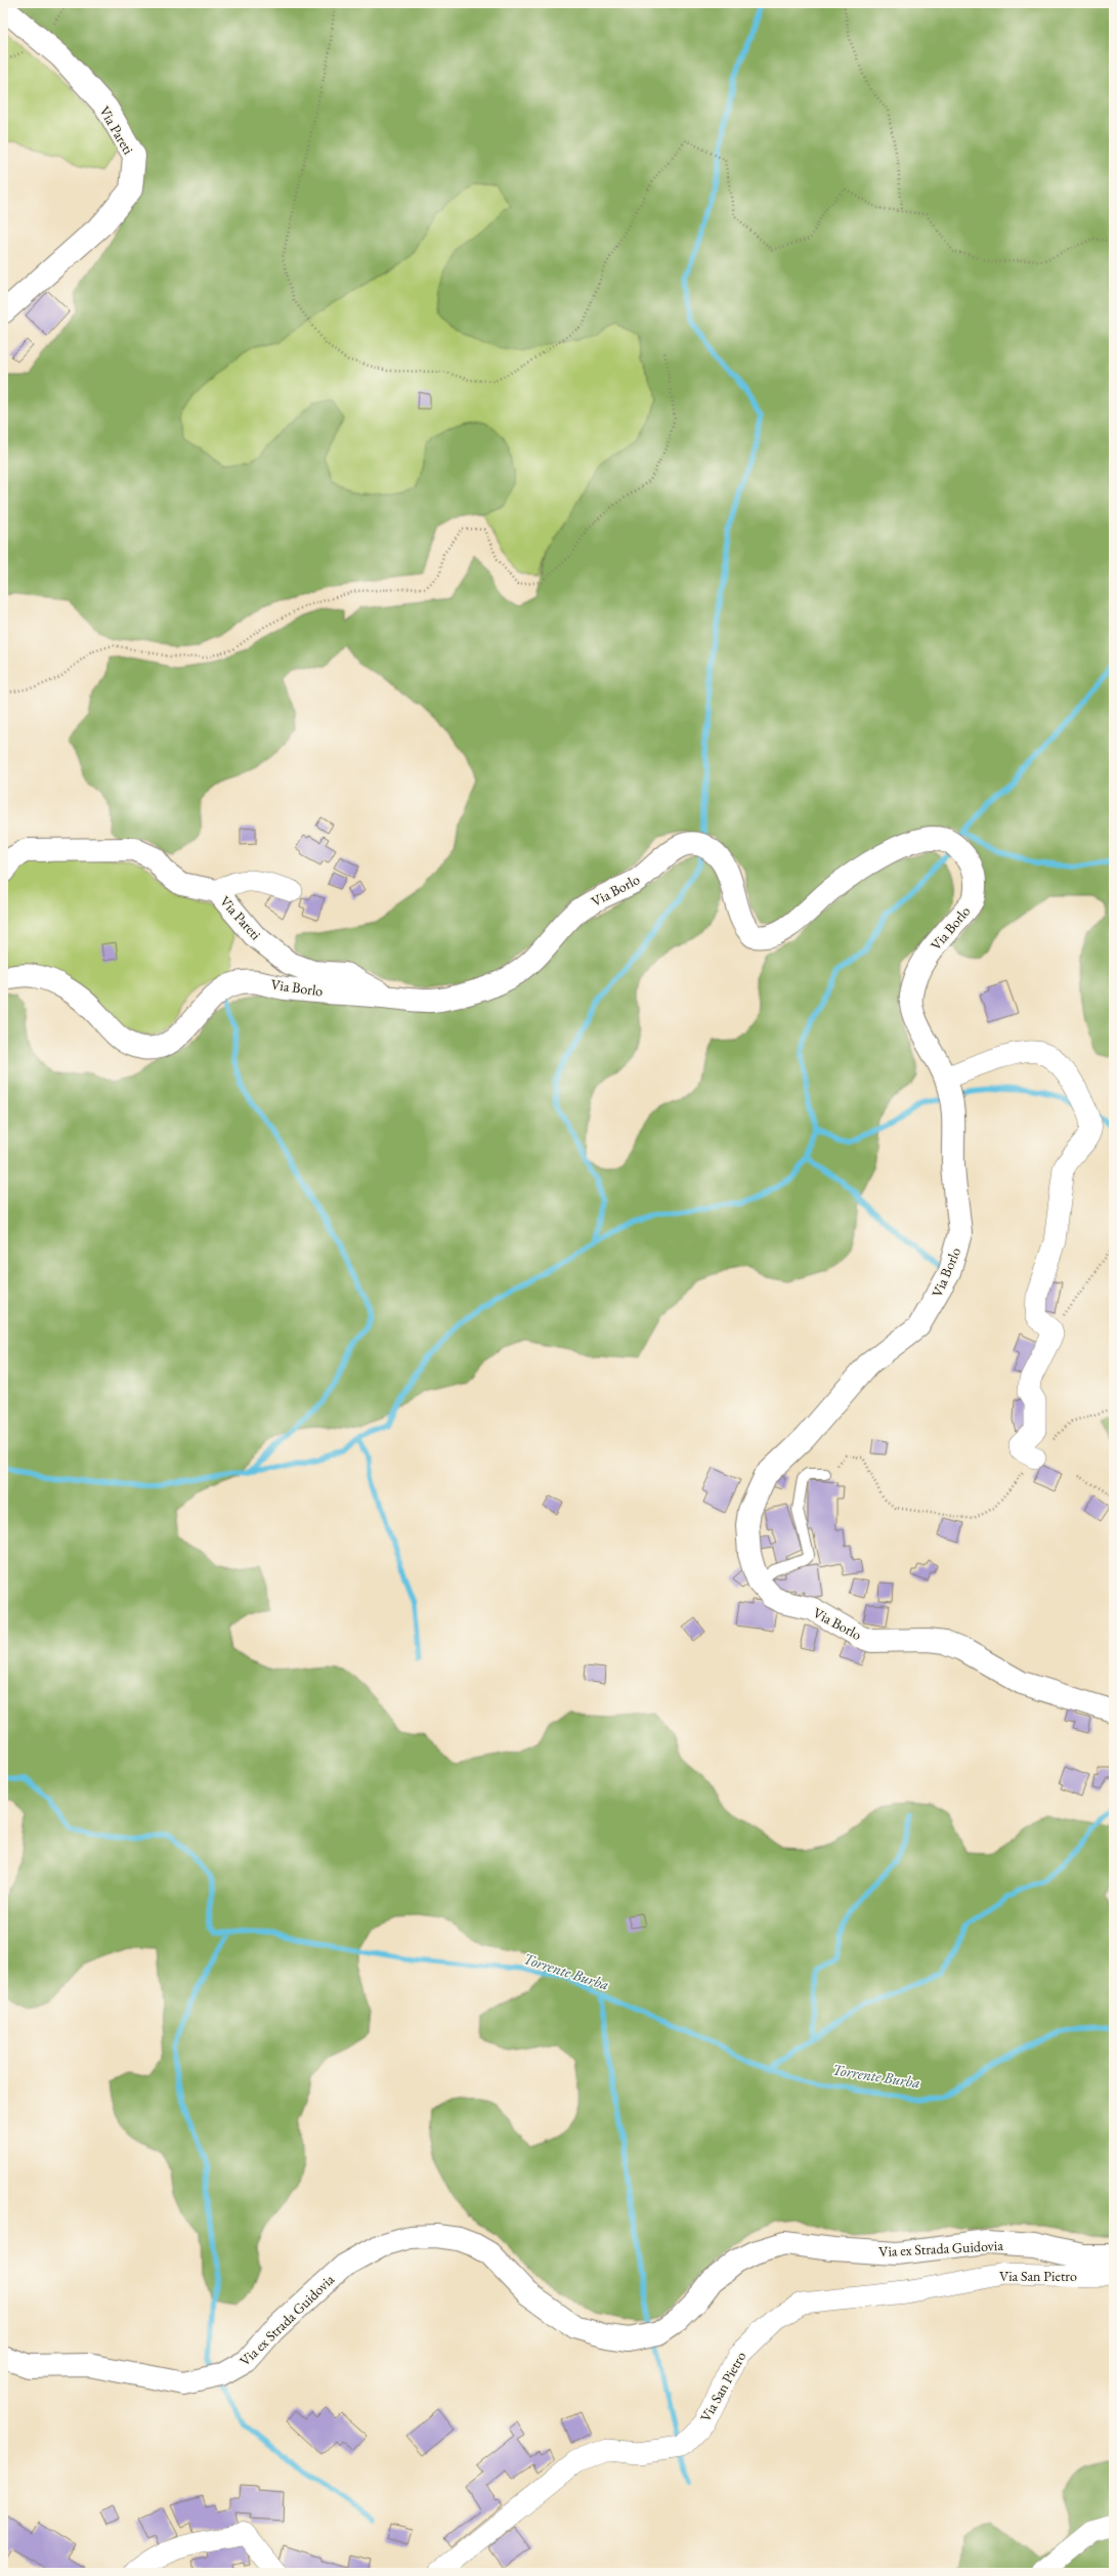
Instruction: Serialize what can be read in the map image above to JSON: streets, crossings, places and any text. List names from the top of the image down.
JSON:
{
  "streets": {
    "main road": ["Via Pareti", "Via Borlo", "Via ex Strada Guidovia"],
    "street": ["Via San Pietro"]
  },
  "crossings": [
    ["Via Pareti", "Via Borlo"]
  ],
  "water": ["Torrente Burba"]
}
